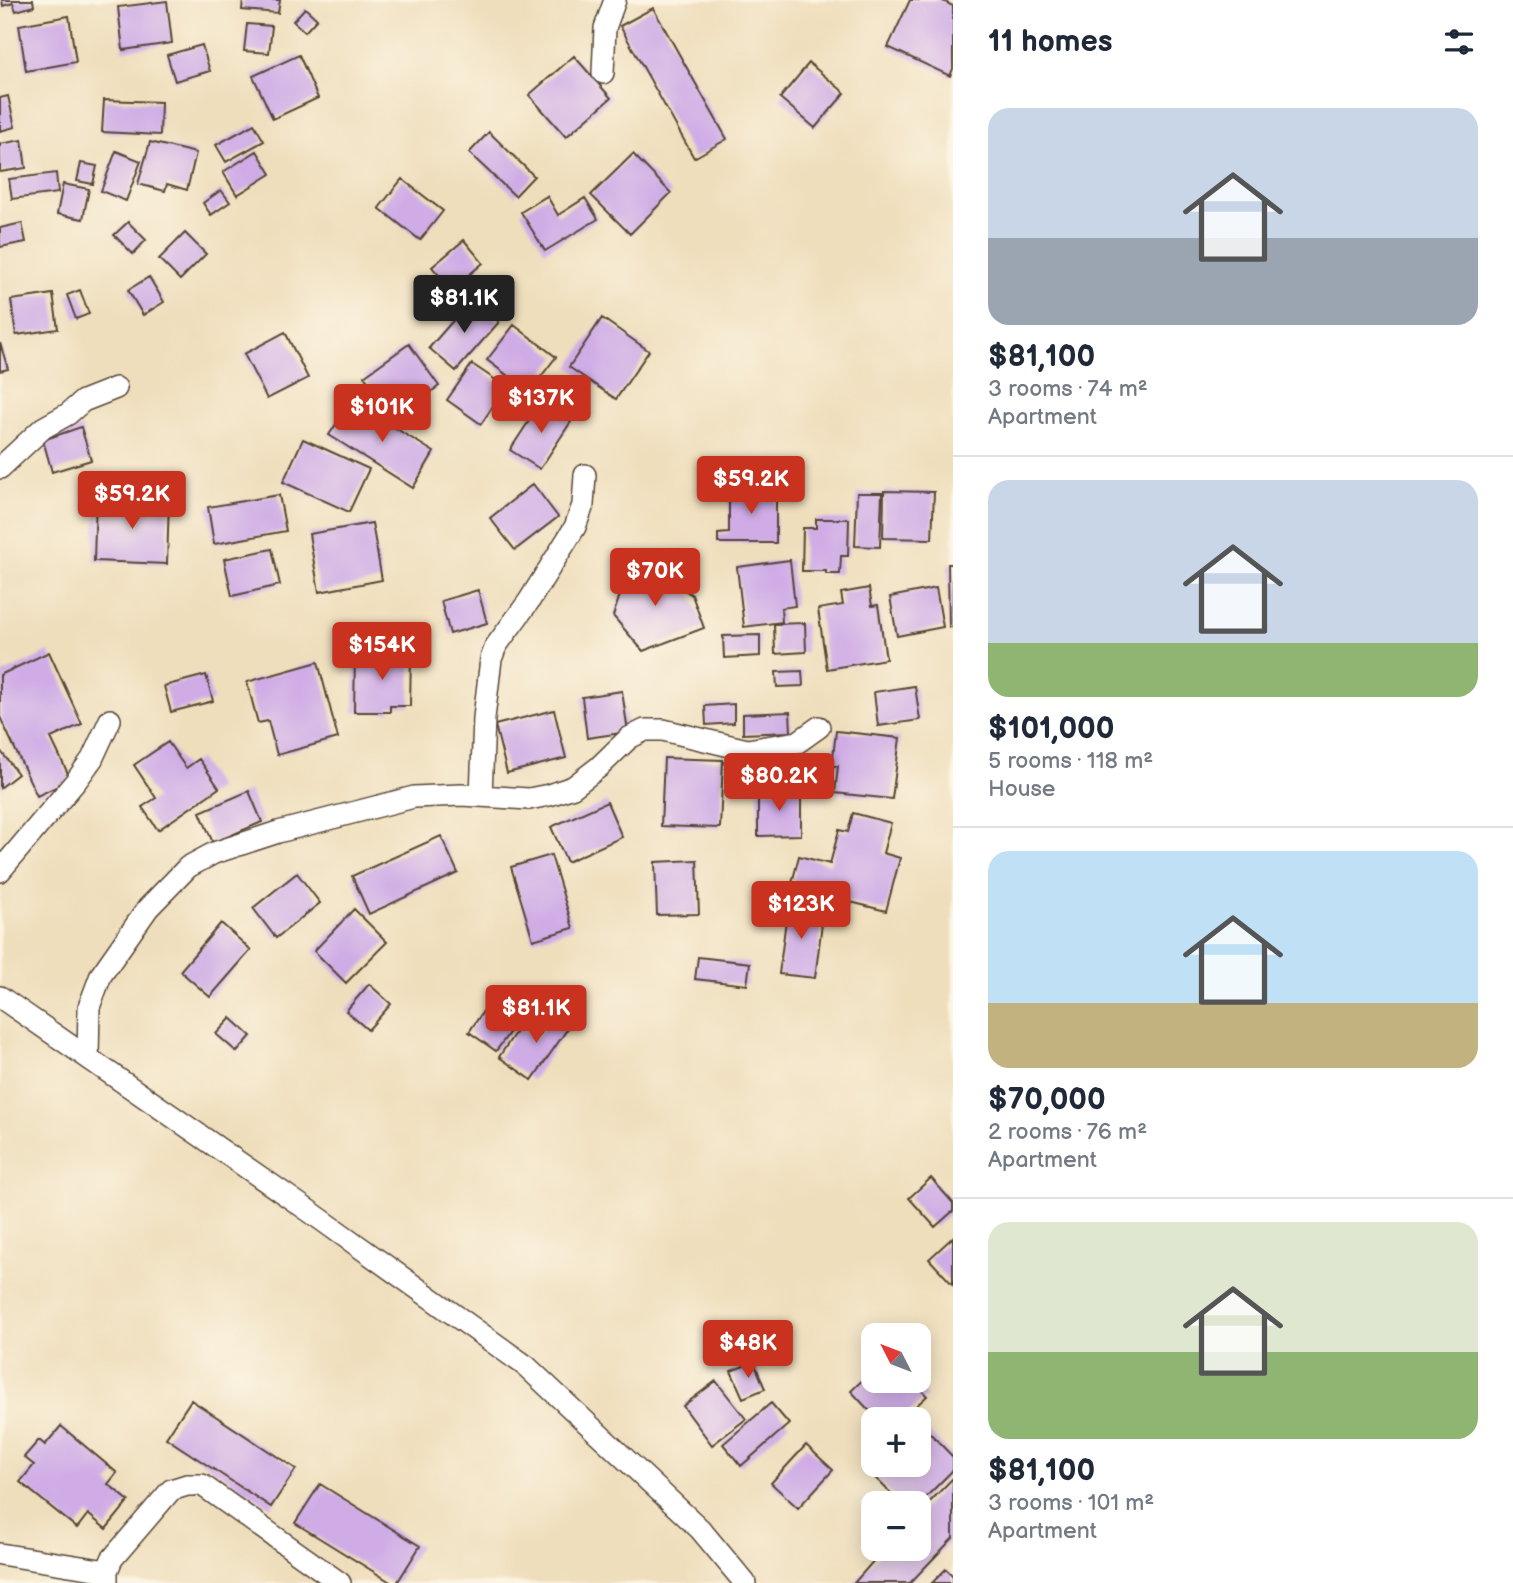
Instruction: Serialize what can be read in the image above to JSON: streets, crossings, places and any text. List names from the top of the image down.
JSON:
{
  "north": "top left",
  "page": {
    "heading": "11 homes",
    "list": [
      {
        "name": "$81,100",
        "note": "3 rooms · 74 m² · Apartment"
      },
      {
        "name": "$101,000",
        "note": "5 rooms · 118 m² · House"
      },
      {
        "name": "$70,000",
        "note": "2 rooms · 76 m² · Apartment"
      },
      {
        "name": "$81,100",
        "note": "3 rooms · 101 m² · Apartment"
      }
    ],
    "price": [
      "$81.1K",
      "$137K",
      "$101K",
      "$59.2K",
      "$59.2K",
      "$70K",
      "$154K",
      "$80.2K",
      "$123K",
      "$81.1K",
      "$48K"
    ],
    "map_buttons": ["+", "−"]
  }
}
